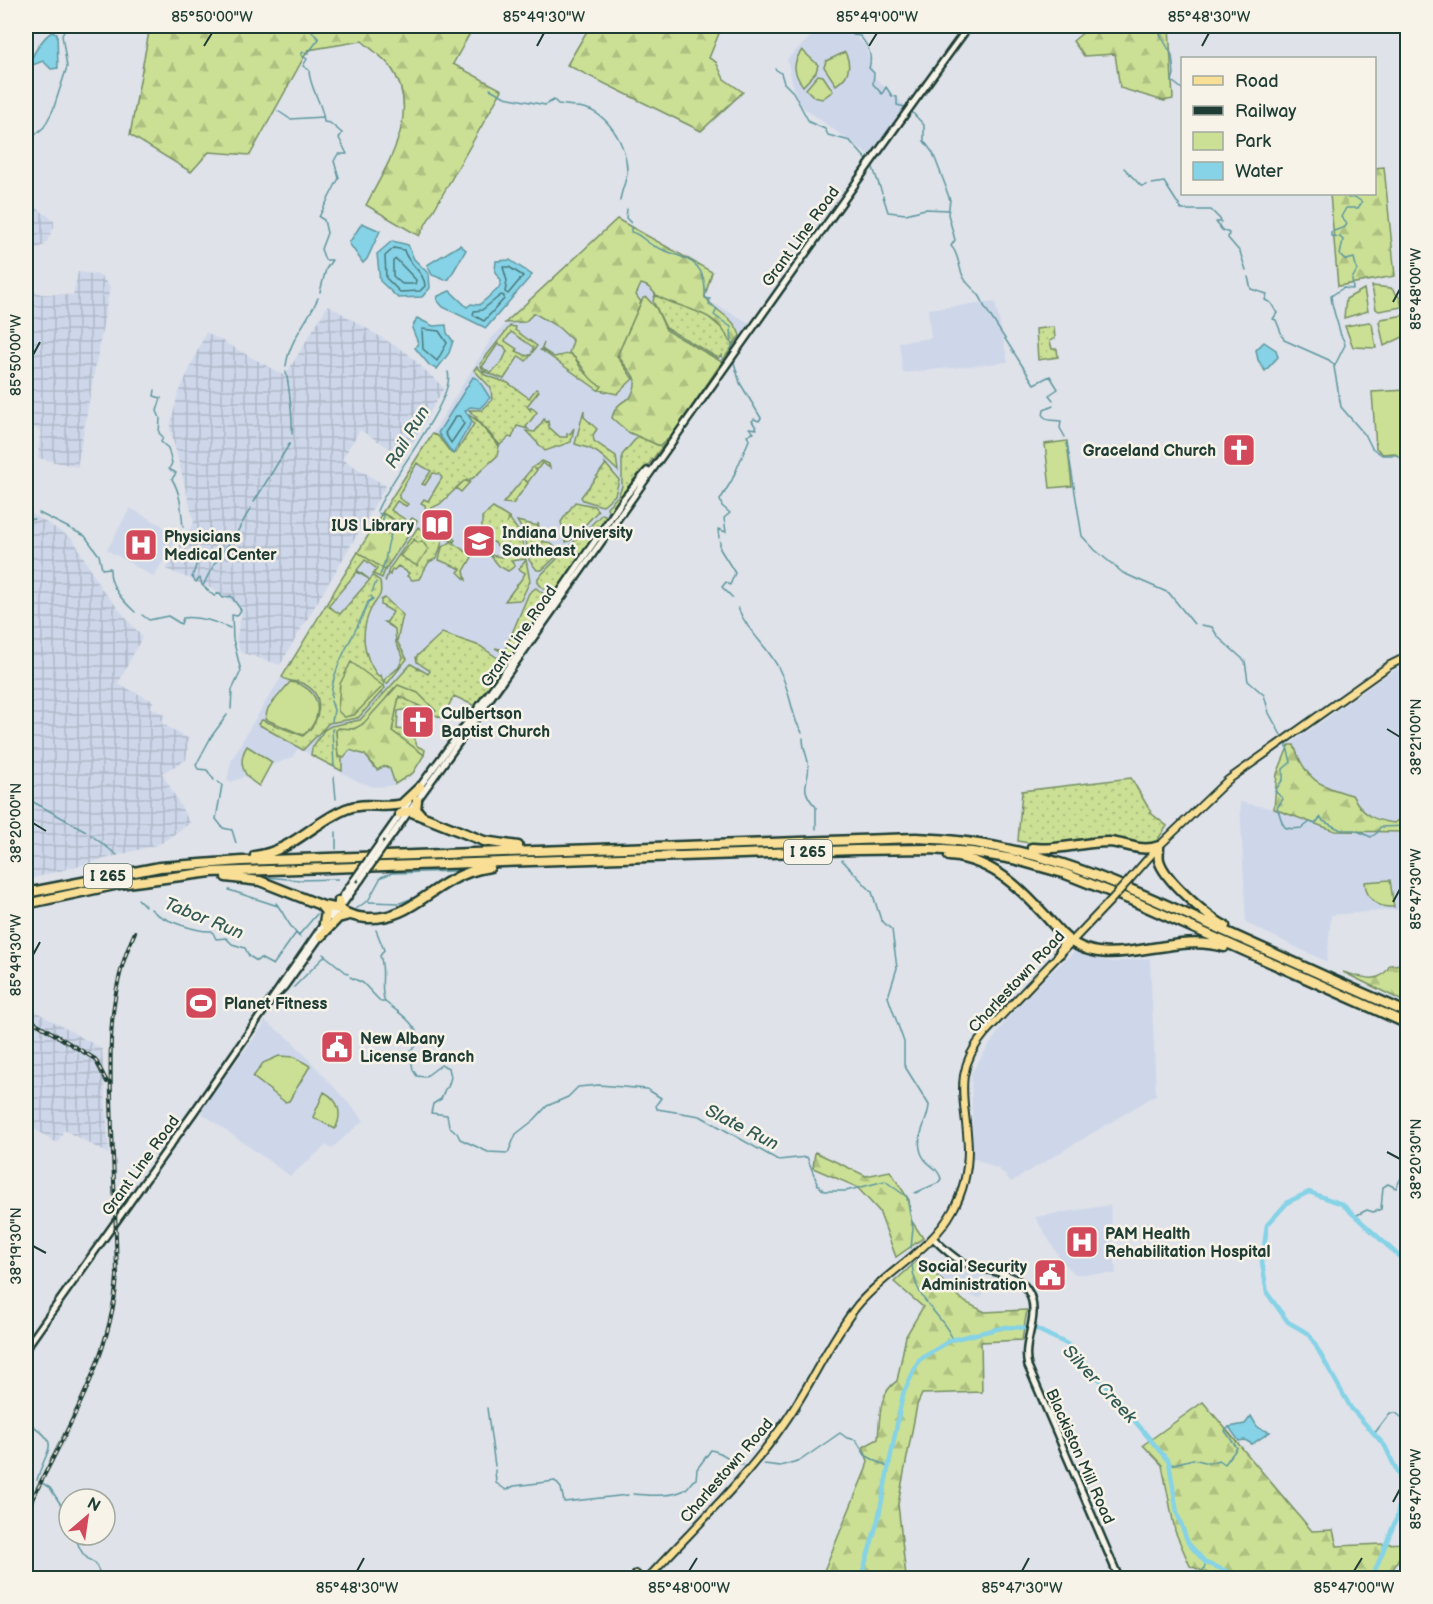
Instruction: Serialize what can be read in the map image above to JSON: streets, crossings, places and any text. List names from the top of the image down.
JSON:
{
  "streets": {
    "highway": ["I 265"],
    "main road": ["Grant Line Road", "Charlestown Road", "Blackiston Mill Road"]
  },
  "crossings": [
    ["Charlestown Road", "Blackiston Mill Road"]
  ],
  "water": [
    "Rail Run",
    "Tabor Run",
    "Slate Run",
    "Silver Creek"
  ],
  "places": {
    "church": ["Graceland Church", "Culbertson Baptist Church"],
    "library": ["IUS Library"],
    "school or university": ["Indiana University Southeast"],
    "hospital": ["Physicians Medical Center", "PAM Health Rehabilitation Hospital"],
    "sports": ["Planet Fitness"],
    "public building": ["New Albany License Branch", "Social Security Administration"]
  },
  "legend": [
    "Road",
    "Railway",
    "Park",
    "Water"
  ],
  "north": "top right",
  "coordinates": [
    "85°50'00\"W",
    "85°49'30\"W",
    "85°49'00\"W",
    "85°48'30\"W",
    "85°48'00\"W",
    "38°21'00\"N",
    "38°20'00\"N",
    "85°47'30\"W",
    "38°20'30\"N",
    "38°19'30\"N",
    "85°47'00\"W"
  ]
}
